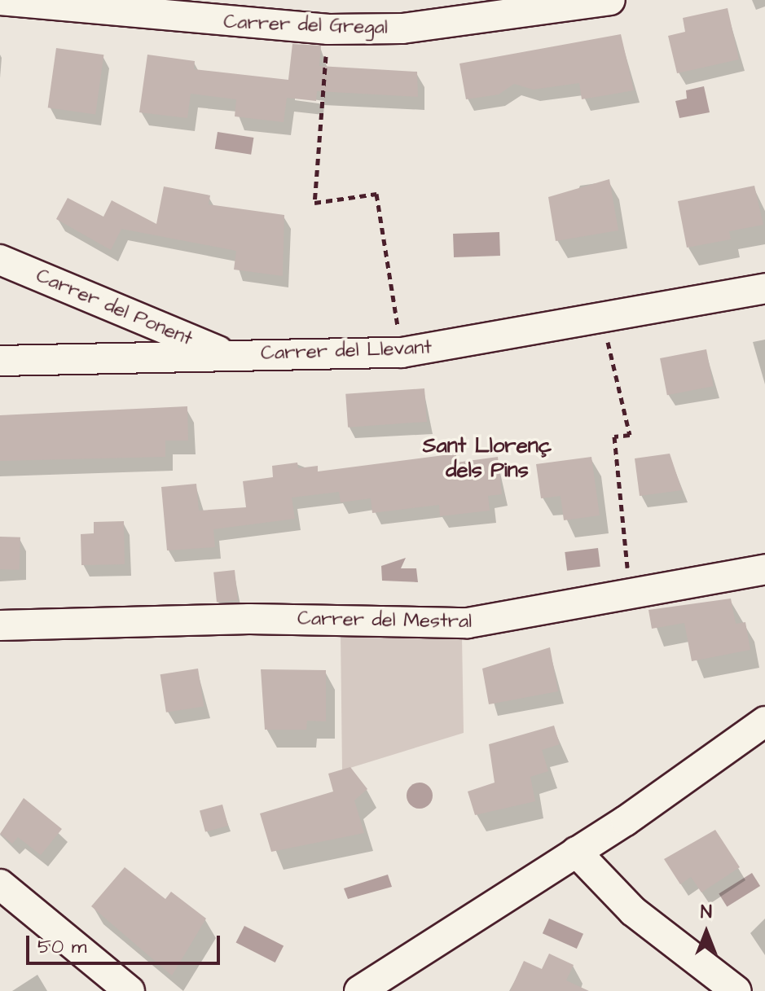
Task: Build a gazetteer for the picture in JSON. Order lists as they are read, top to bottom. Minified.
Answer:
{"streets":{"street":["Carrer del Gregal","Carrer del Ponent","Carrer del Llevant","Carrer del Mestral"]},"crossings":[["Carrer del Ponent","Carrer del Llevant"]],"districts":["Sant Llorenç dels Pins"],"scale_bar":"50 m","north":"top"}
